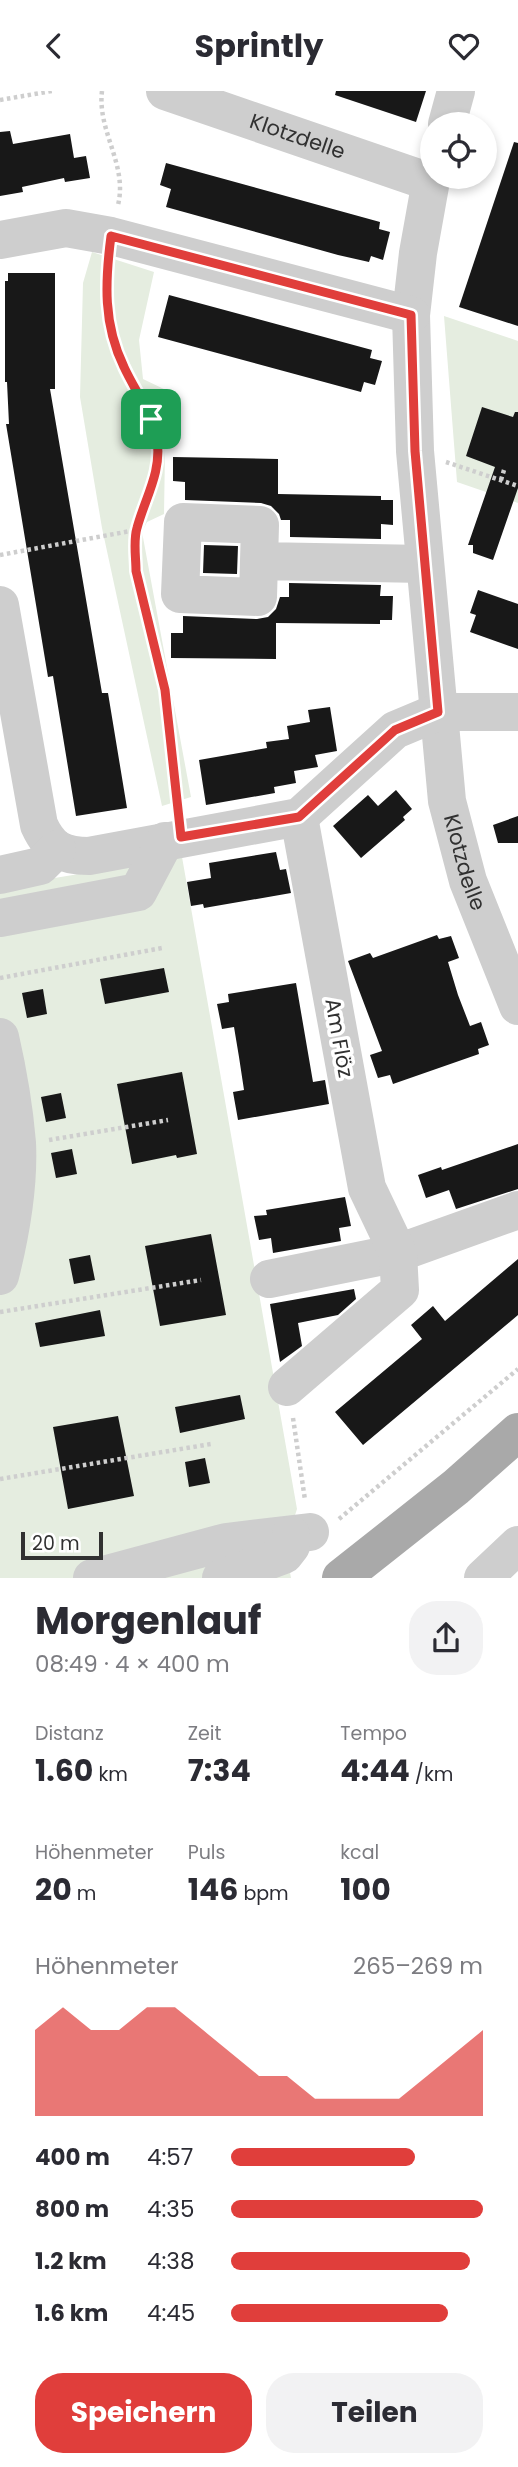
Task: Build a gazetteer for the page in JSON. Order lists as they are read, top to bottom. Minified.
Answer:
{"streets":{"street":["Klotzdelle","Am Flöz"]},"scale_bar":"20 m","page":{"header":"Sprintly","scale":"20 m","heading":["Morgenlauf","08:49 · 4 × 400 m"],"stats":[["Distanz","1.60 km"],["Zeit","7:34"],["Tempo","4:44 /km"],["Höhenmeter","20 m"],["Puls","146 bpm"],["kcal","100"]],"chart":["Höhenmeter","265–269 m"],"list":[{"name":"400 m","note":"4:57"},{"name":"800 m","note":"4:35"},{"name":"1.2 km","note":"4:38"},{"name":"1.6 km","note":"4:45"}],"buttons":["Speichern","Teilen"]}}
